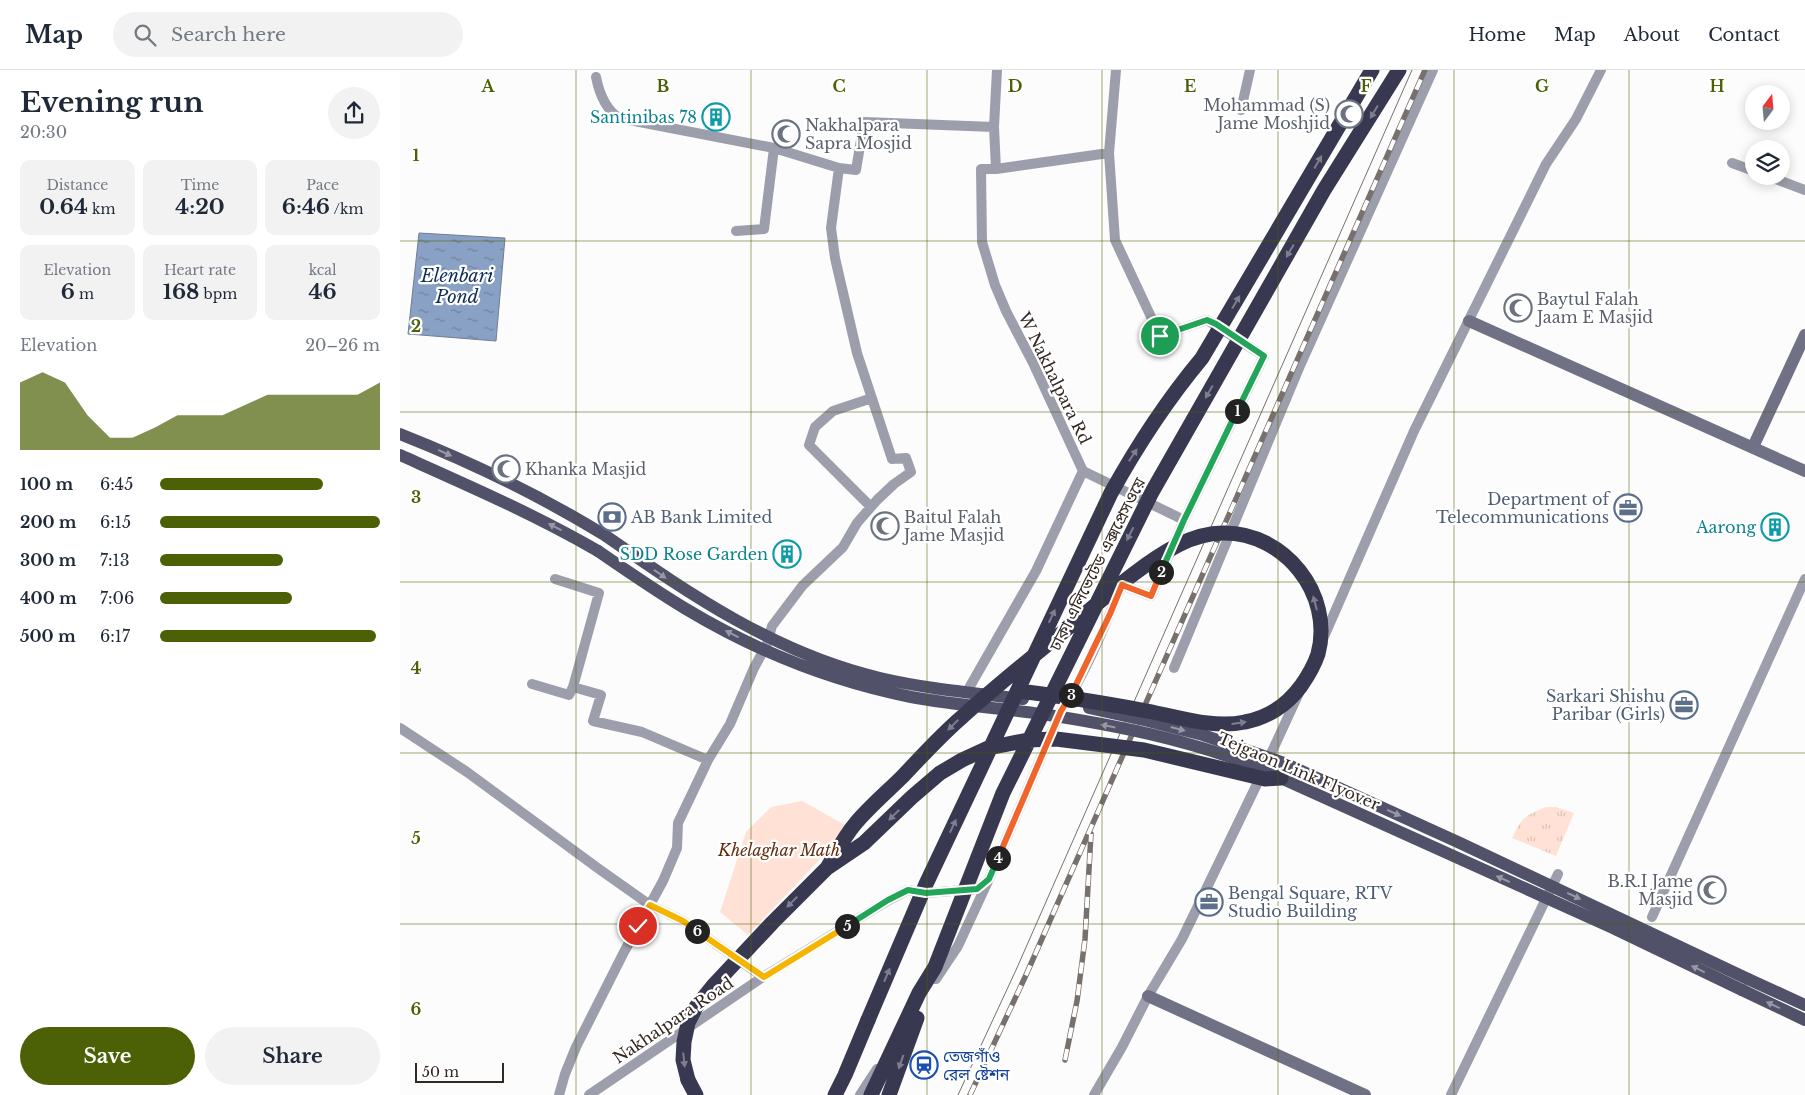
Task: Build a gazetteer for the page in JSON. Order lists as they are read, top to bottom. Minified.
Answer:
{"streets":{"highway":["ঢাকা এলিভেটেড এক্সপ্রেসওয়ে"],"main road":["Tejgaon Link Flyover"],"street":["W Nakhalpara Rd","Nakhalpara Road"]},"crossings":[["W Nakhalpara Rd","Tejgaon Link Flyover"]],"water":["Elenbari Pond"],"parks":["Khelaghar Math"],"places":{"mosque":["Mohammad (S) Jame Moshjid","Nakhalpara Sapra Mosjid","Baytul Falah Jaam E Masjid","Khanka Masjid","Baitul Falah Jame Masjid","B.R.I Jame Masjid"],"building":["Santinibas 78","Aarong","SDD Rose Garden"],"office":["Department of Telecommunications","Sarkari Shishu Paribar (Girls)","Bengal Square, RTV Studio Building"],"bank":["AB Bank Limited"],"station":["তেজগাঁও রেল ষ্টেশন"]},"scale_bar":"50 m","north":"top","page":{"header":"Map","search":"Search here","nav":["Home","Map","About","Contact"],"heading":["Evening run","20:30"],"stats":[["Distance","0.64 km"],["Time","4:20"],["Pace","6:46 /km"],["Elevation","6 m"],["Heart rate","168 bpm"],["kcal","46"]],"chart":["Elevation","20–26 m"],"pins":["1","2","3","4","5","6"],"list":[{"name":"100 m","note":"6:45"},{"name":"200 m","note":"6:15"},{"name":"300 m","note":"7:13"},{"name":"400 m","note":"7:06"},{"name":"500 m","note":"6:17"}],"buttons":["Save","Share"],"scale":"50 m"},"grid":{"columns":["A","B","C","D","E","F","G","H"],"rows":["1","2","3","4","5","6"]}}
